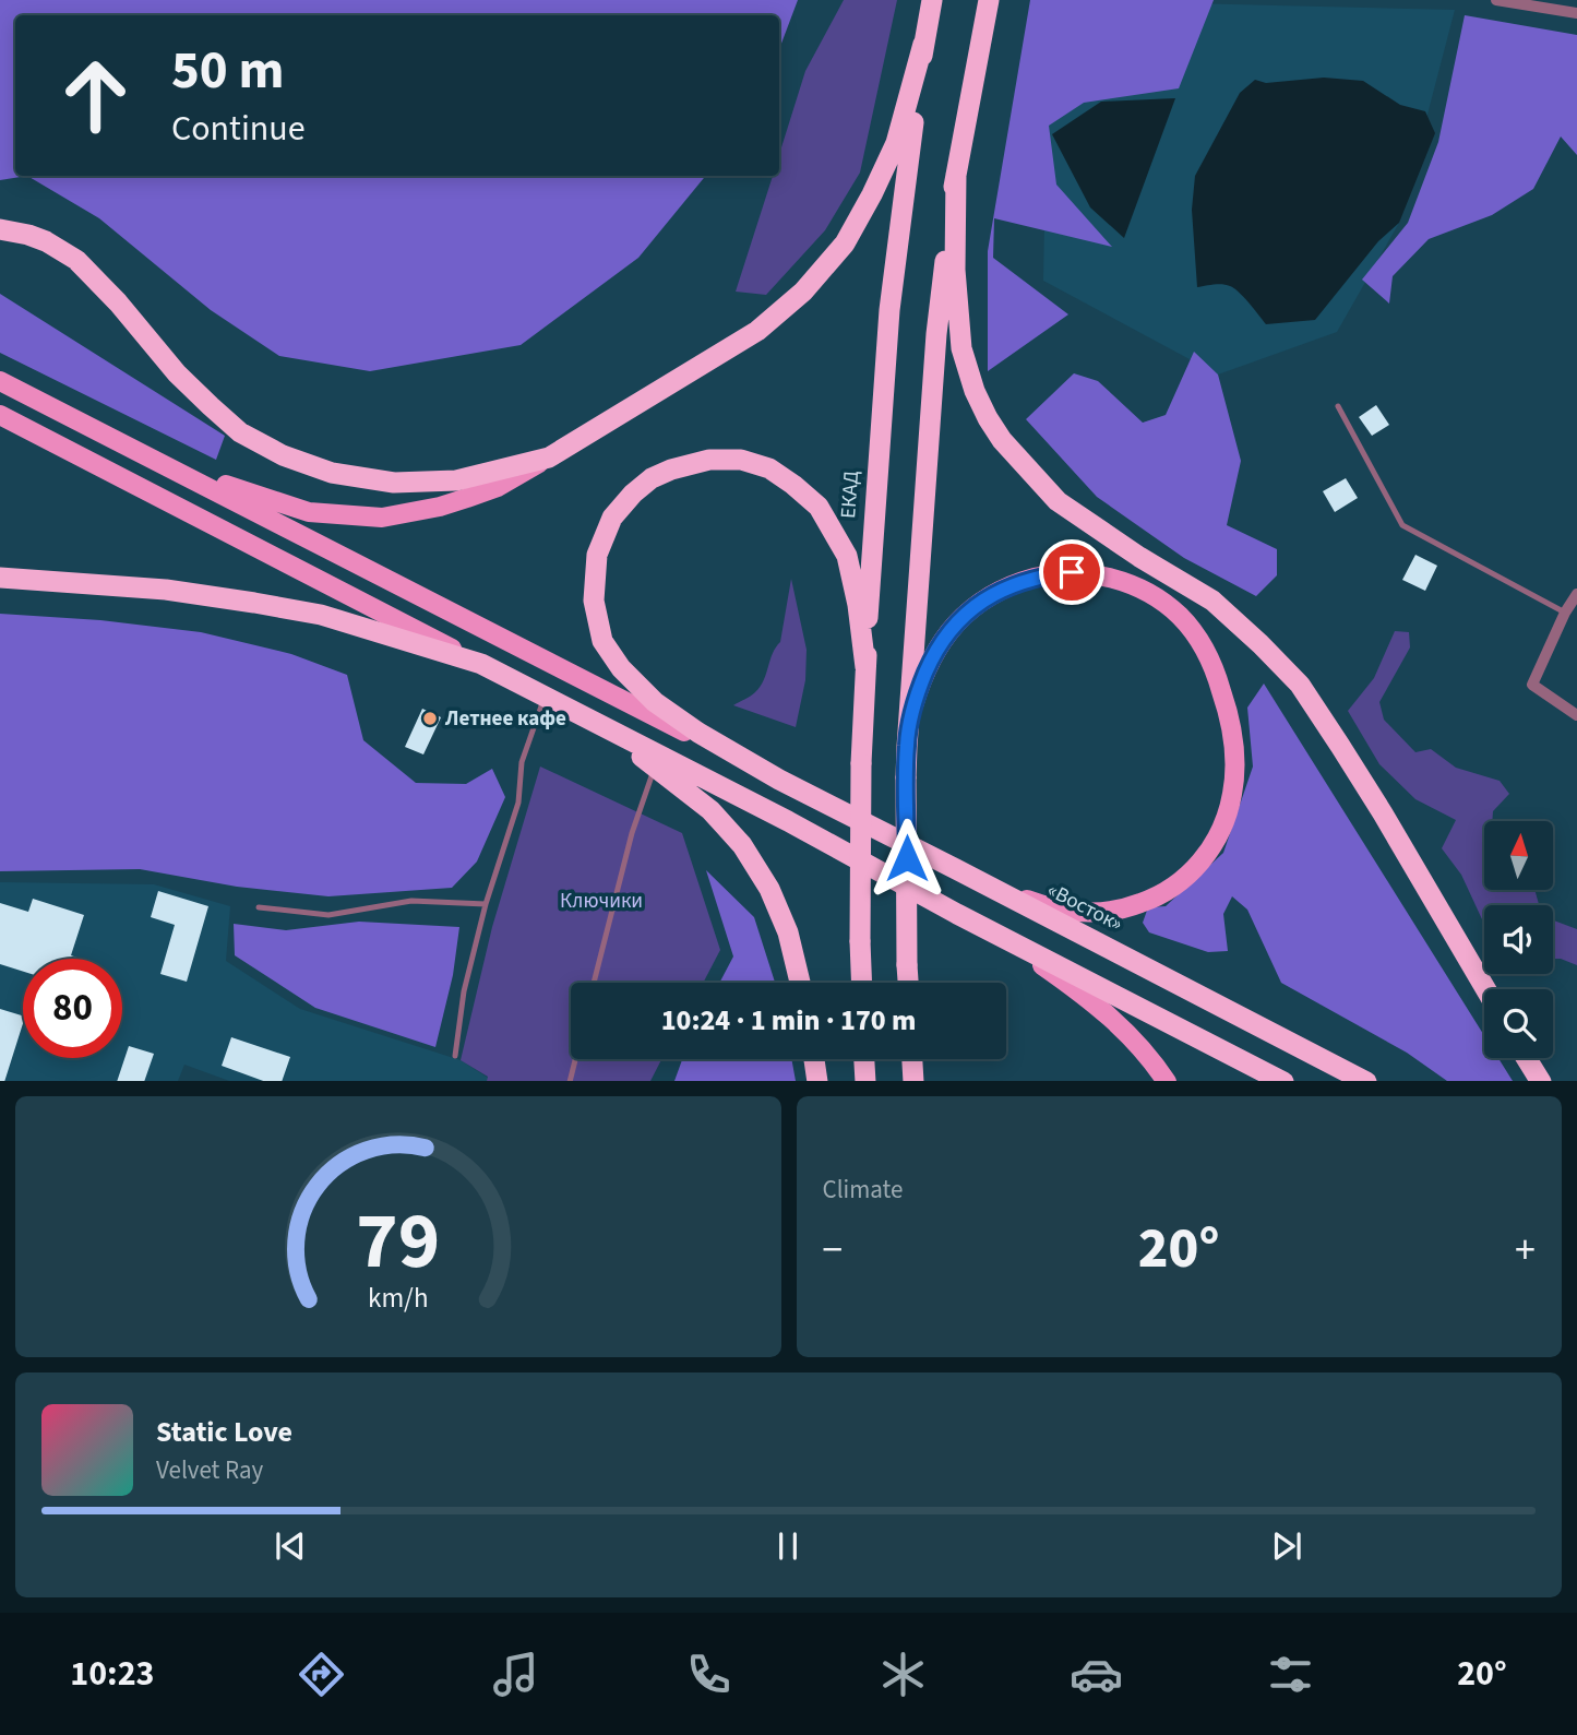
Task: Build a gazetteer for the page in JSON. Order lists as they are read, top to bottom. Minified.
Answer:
{"streets":{"highway":["ЕКАД","«Восток»"]},"crossings":[["ЕКАД","«Восток»"]],"parks":["Ключики"],"places":["Летнее кафе"],"north":"top","page":{"turn":["50 m","Continue"],"limit":"80","trip":"10:24 · 1 min · 170 m","tile":"Climate","heat":["−","20°","+"],"song":["Static Love","Velvet Ray"],"tabs":["10:23","20°"],"gauge":["79","km/h"]}}
